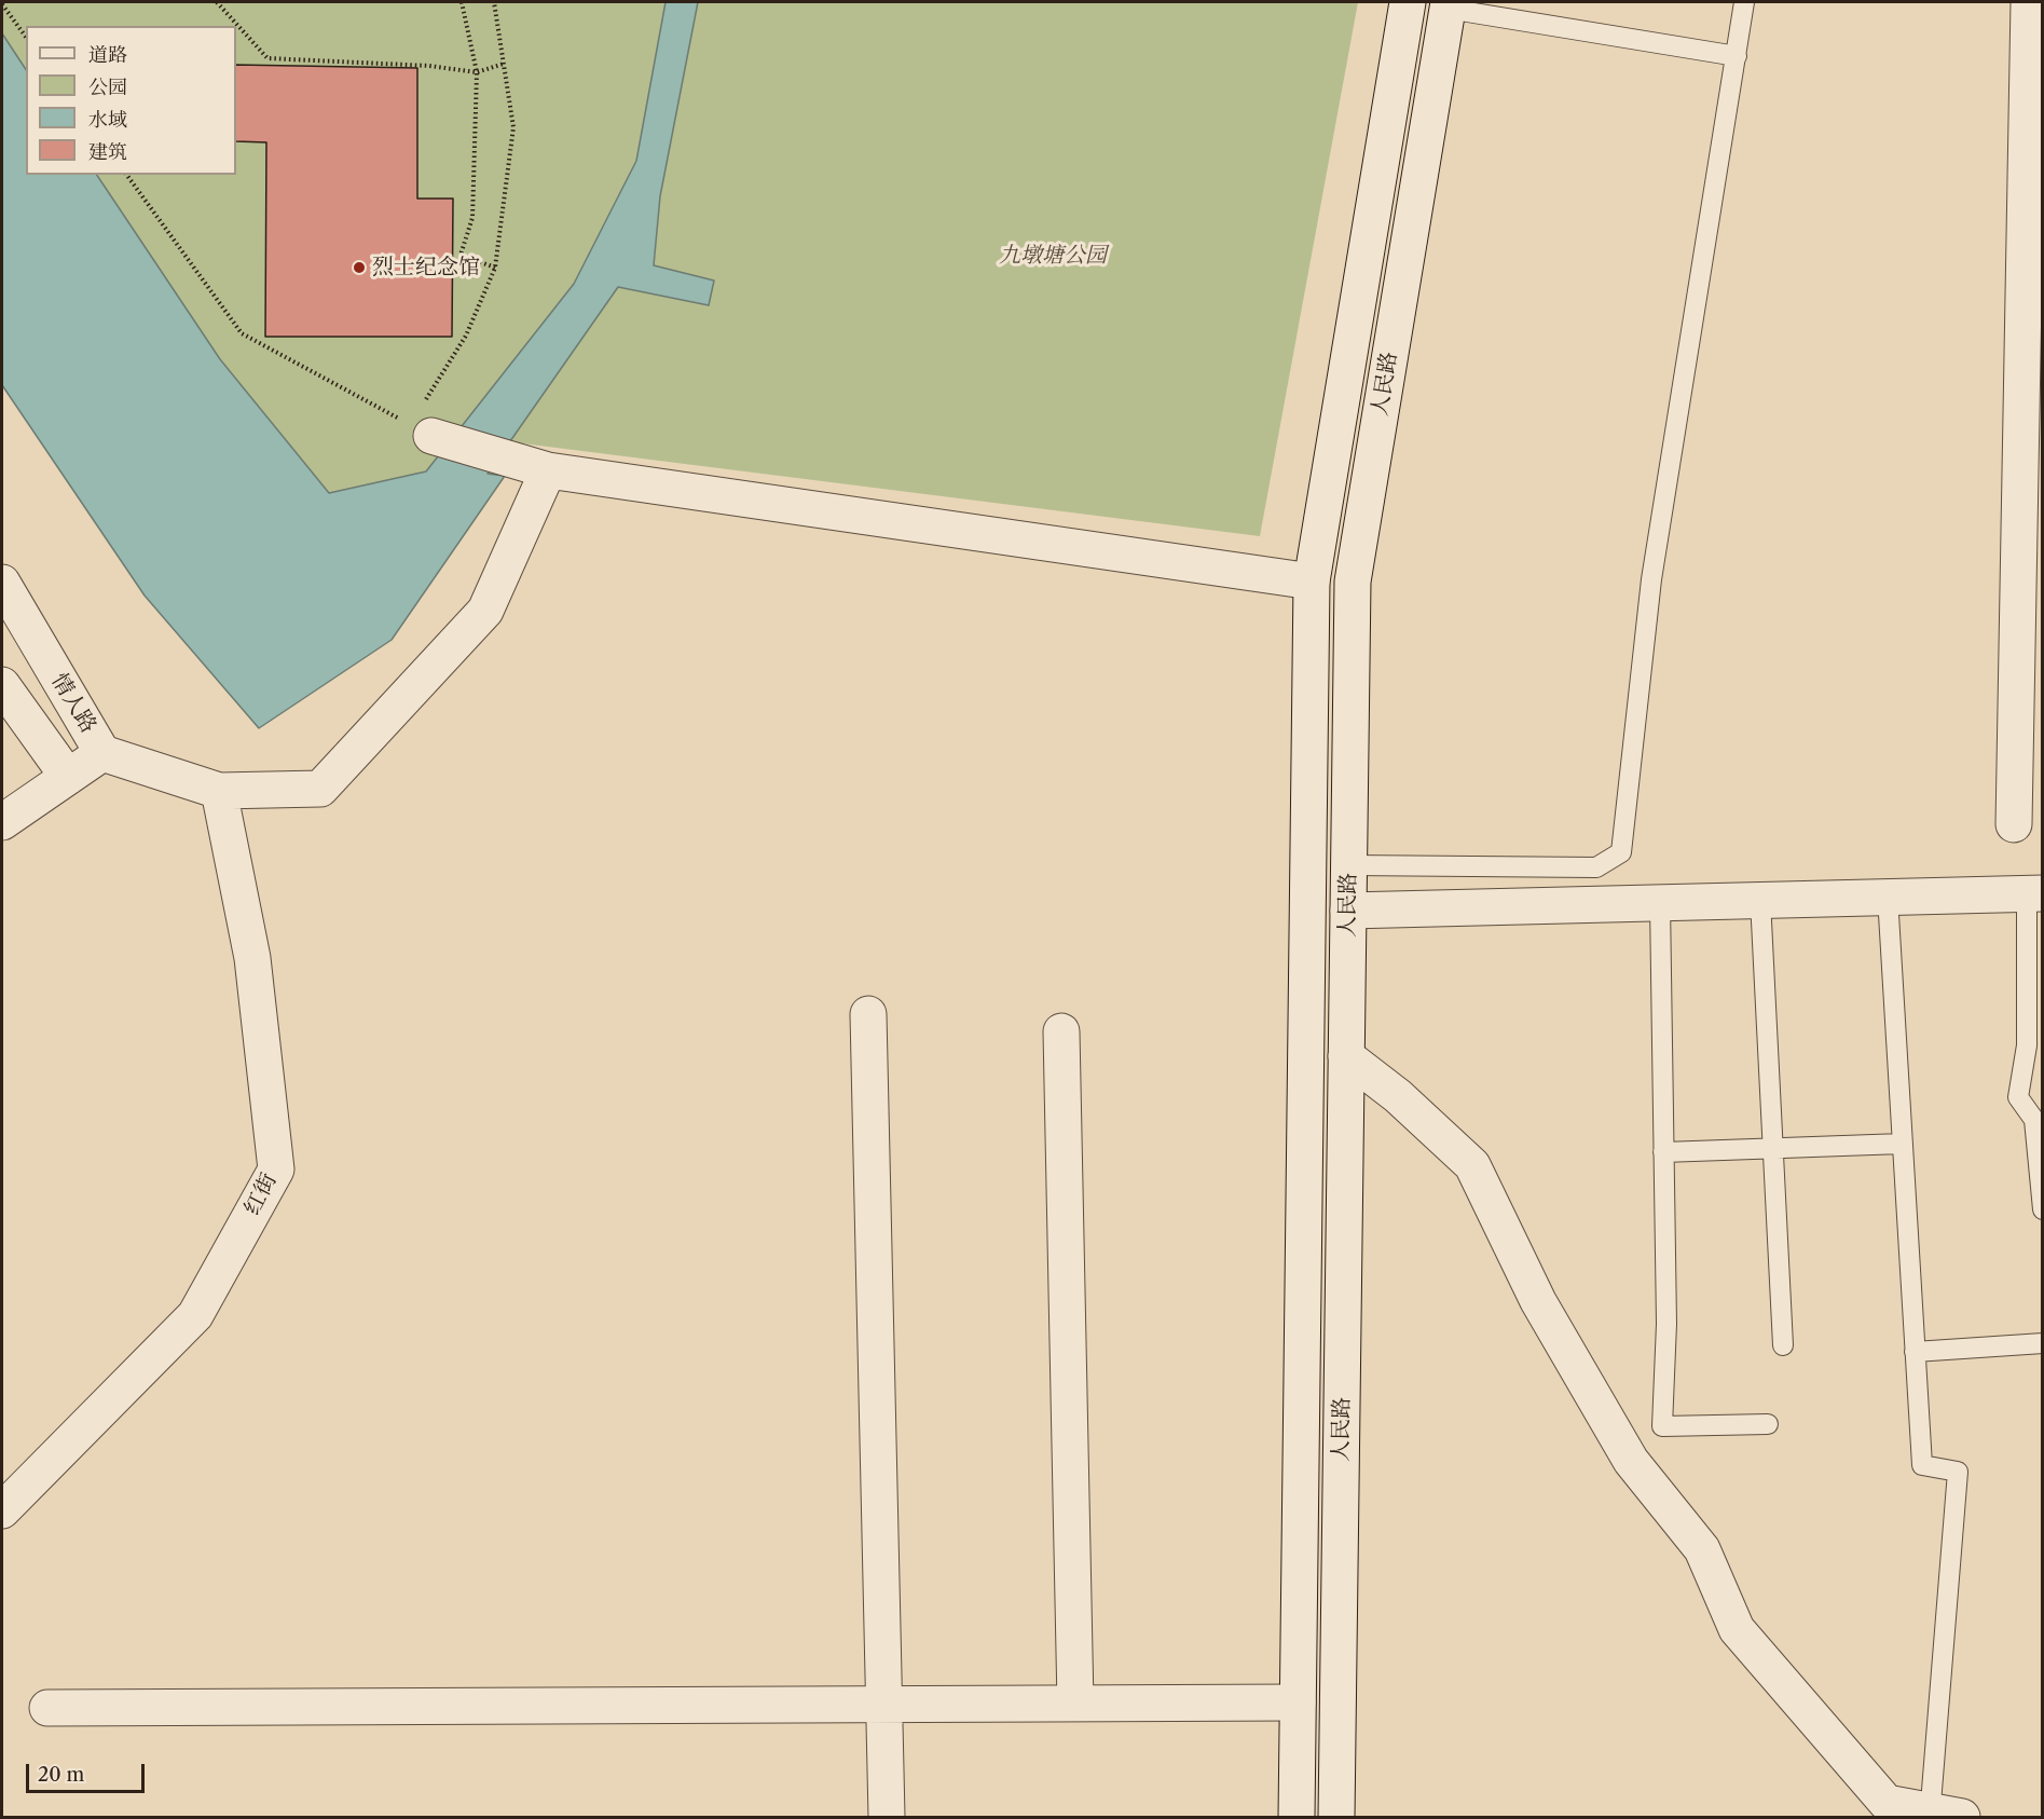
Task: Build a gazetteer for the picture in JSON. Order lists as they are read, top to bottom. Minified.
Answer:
{"streets":{"street":["人民路","情人路","红街"]},"parks":["九墩塘公园"],"places":["烈士纪念馆"],"legend":["道路","公园","水域","建筑"],"scale_bar":"20 m"}
